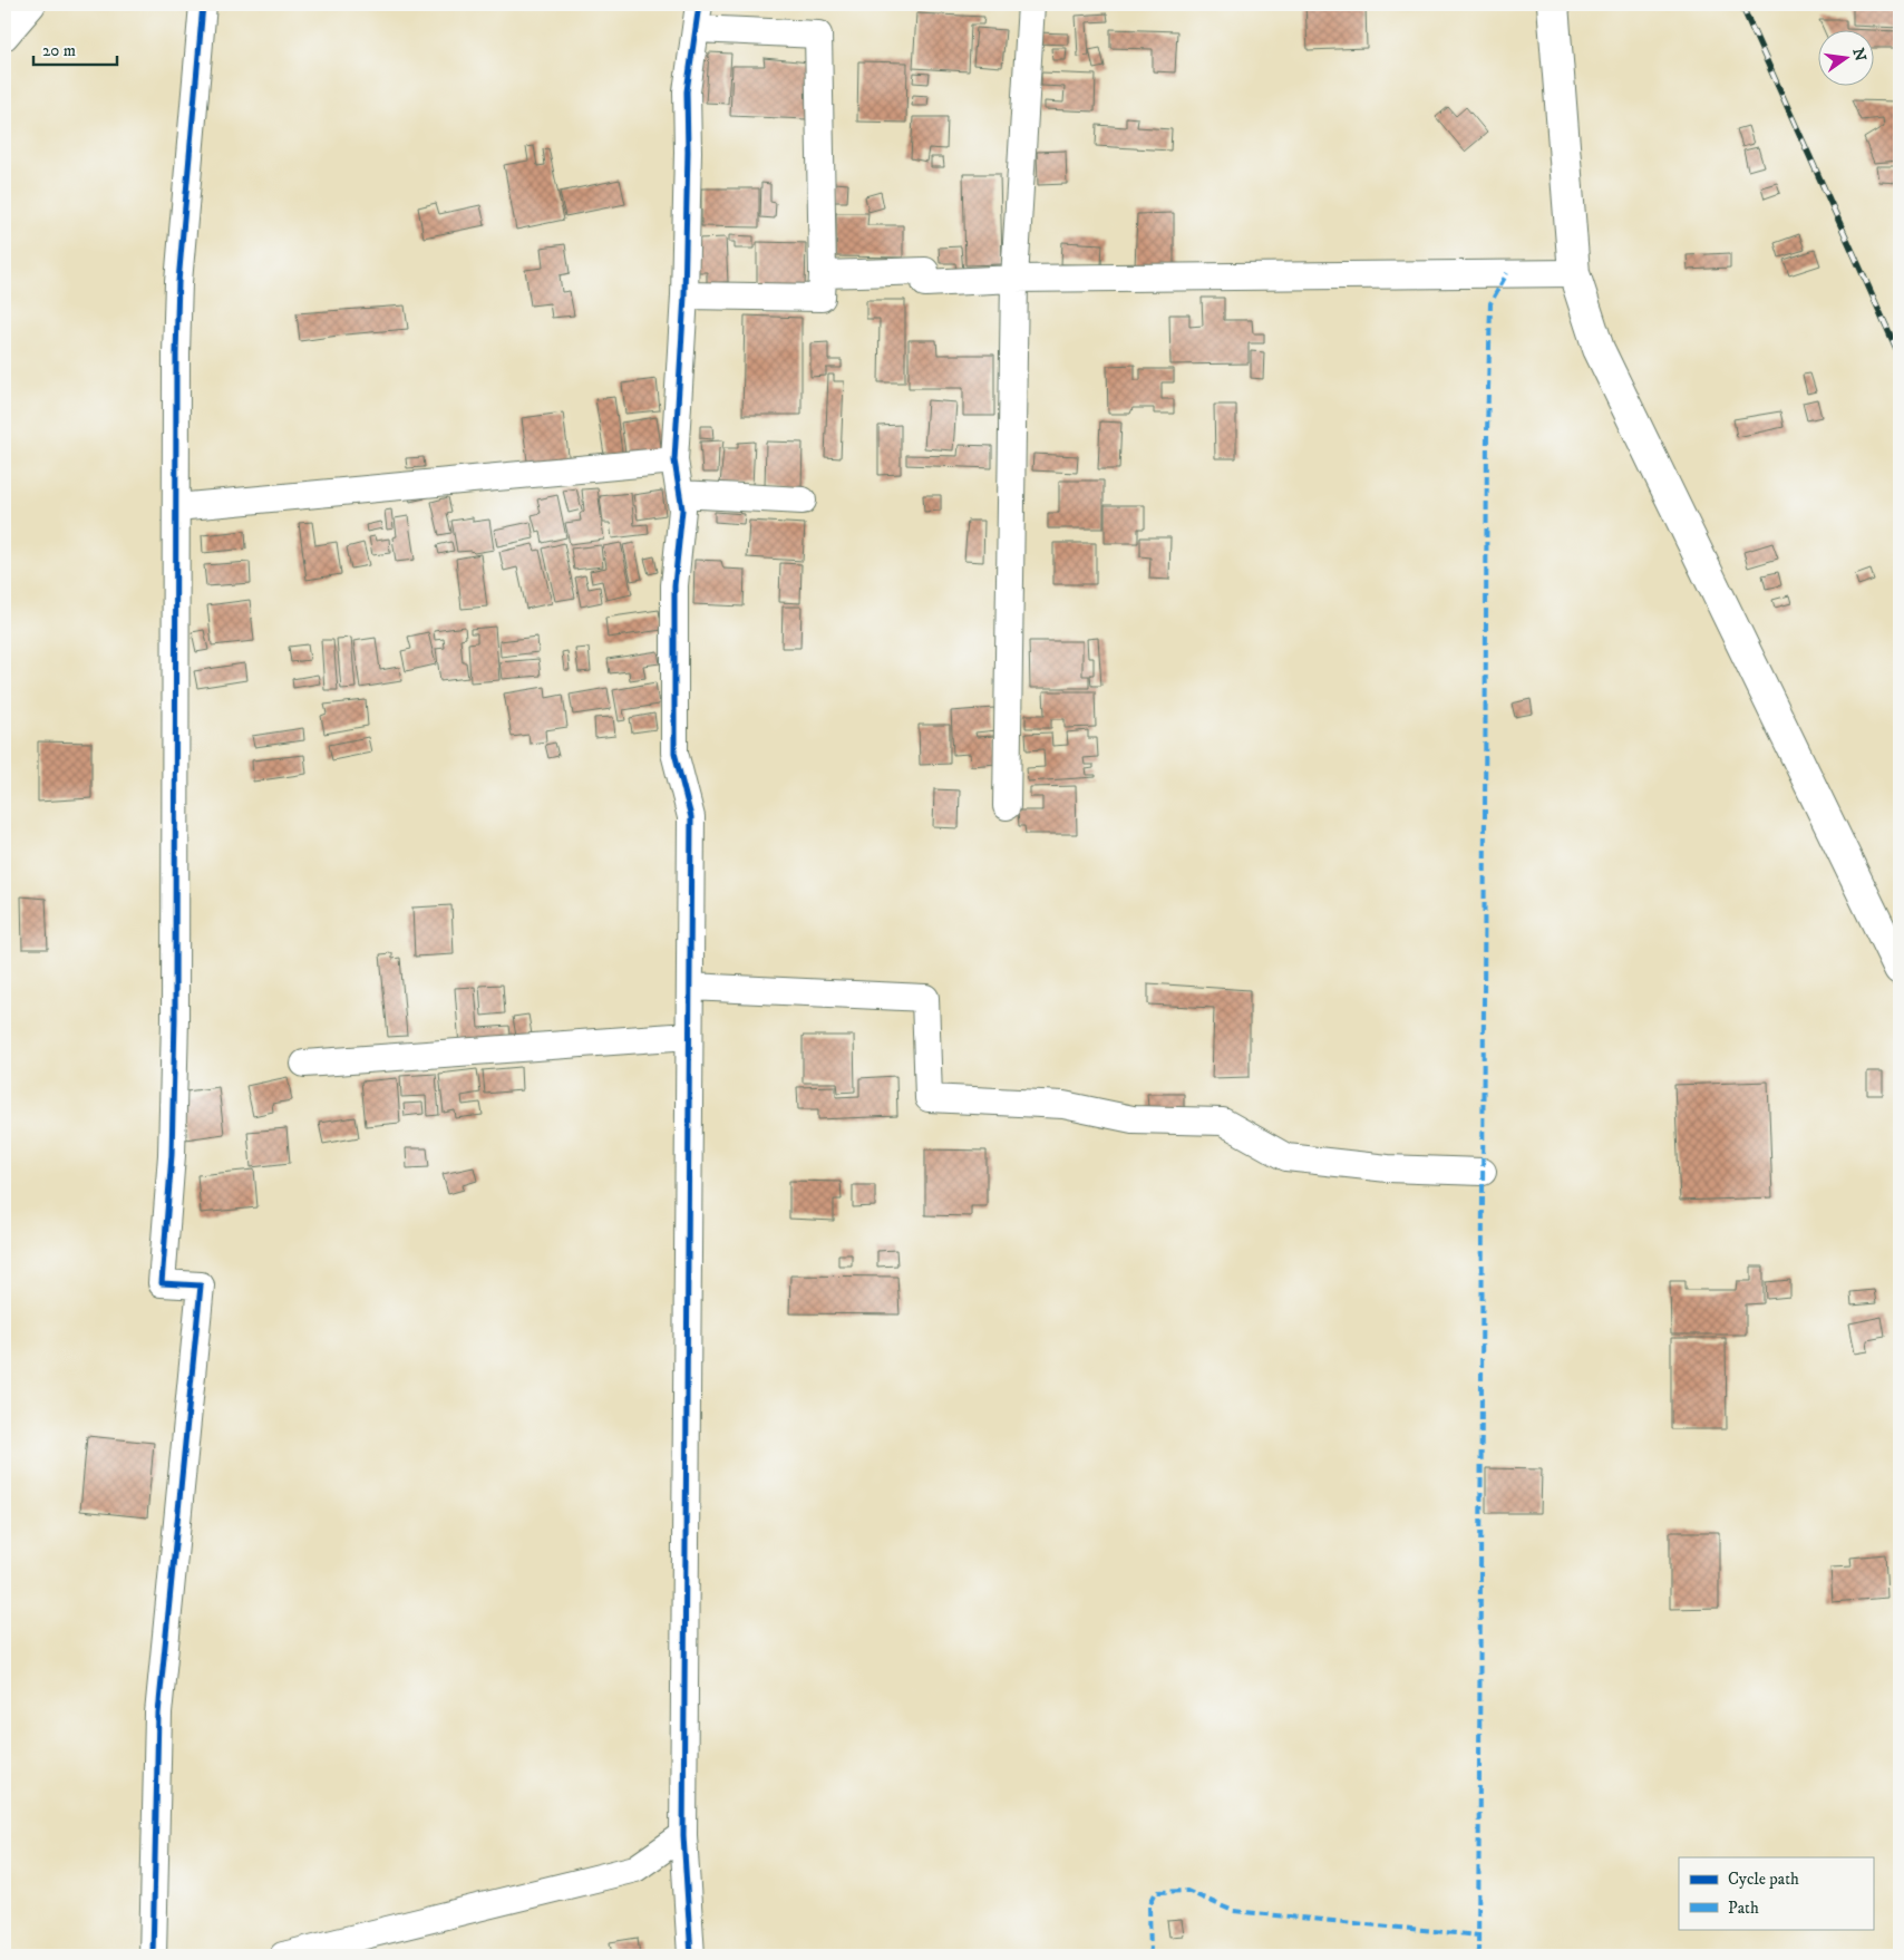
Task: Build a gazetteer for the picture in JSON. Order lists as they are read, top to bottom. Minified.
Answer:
{"legend":["Cycle path","Path"],"scale_bar":"20 m","north":"right"}
